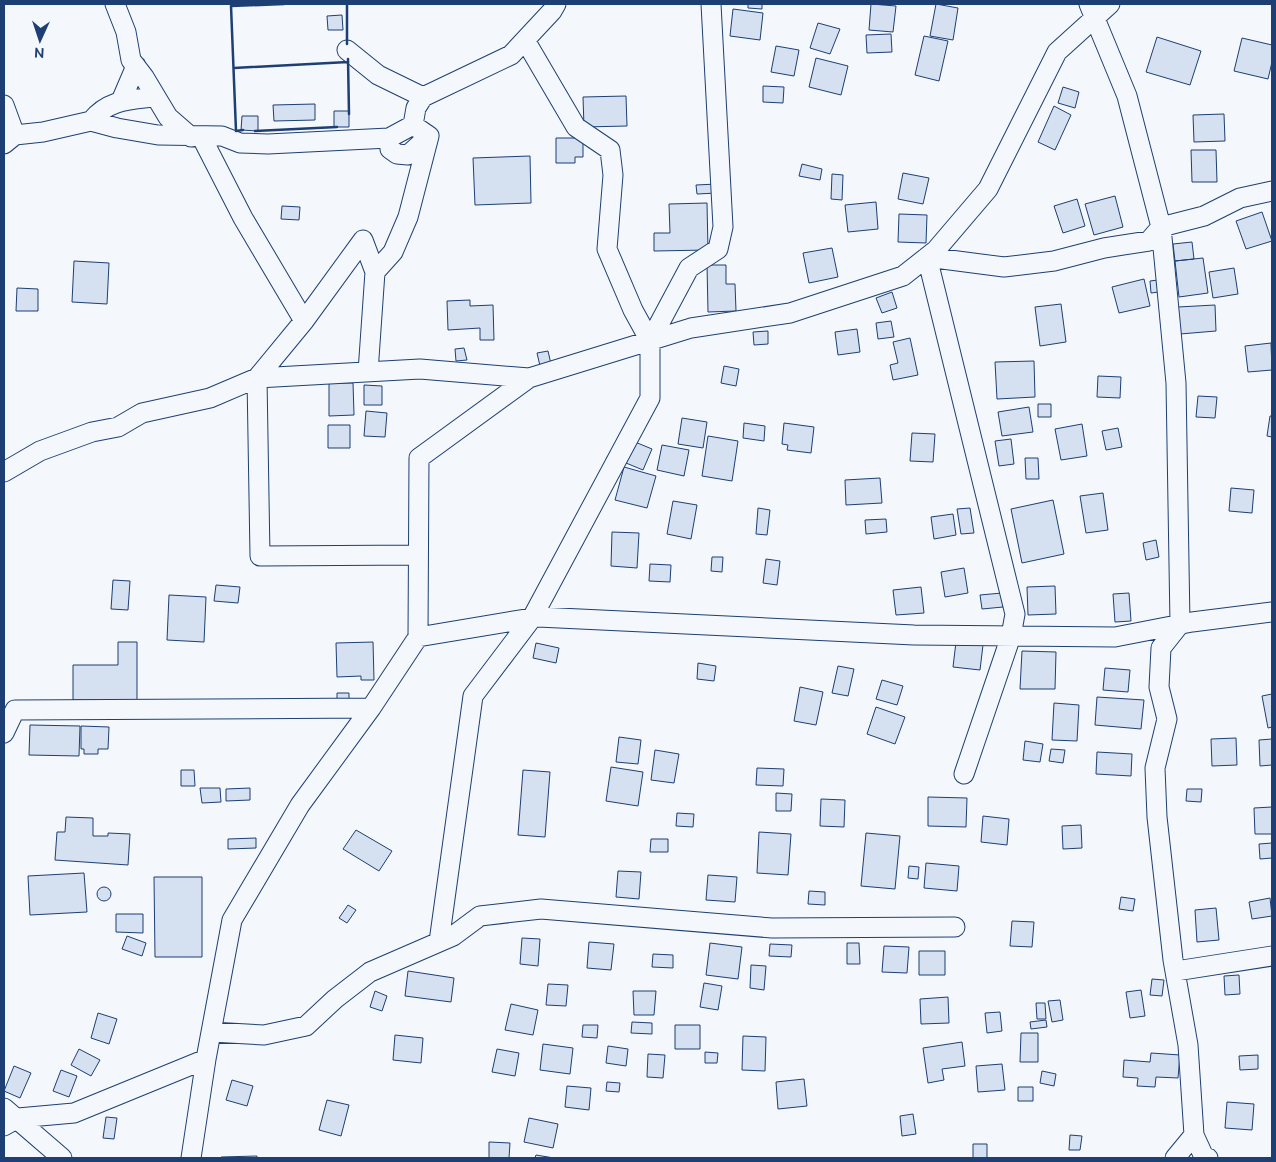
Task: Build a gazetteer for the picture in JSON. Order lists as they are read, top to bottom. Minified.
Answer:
{"north":"bottom"}
